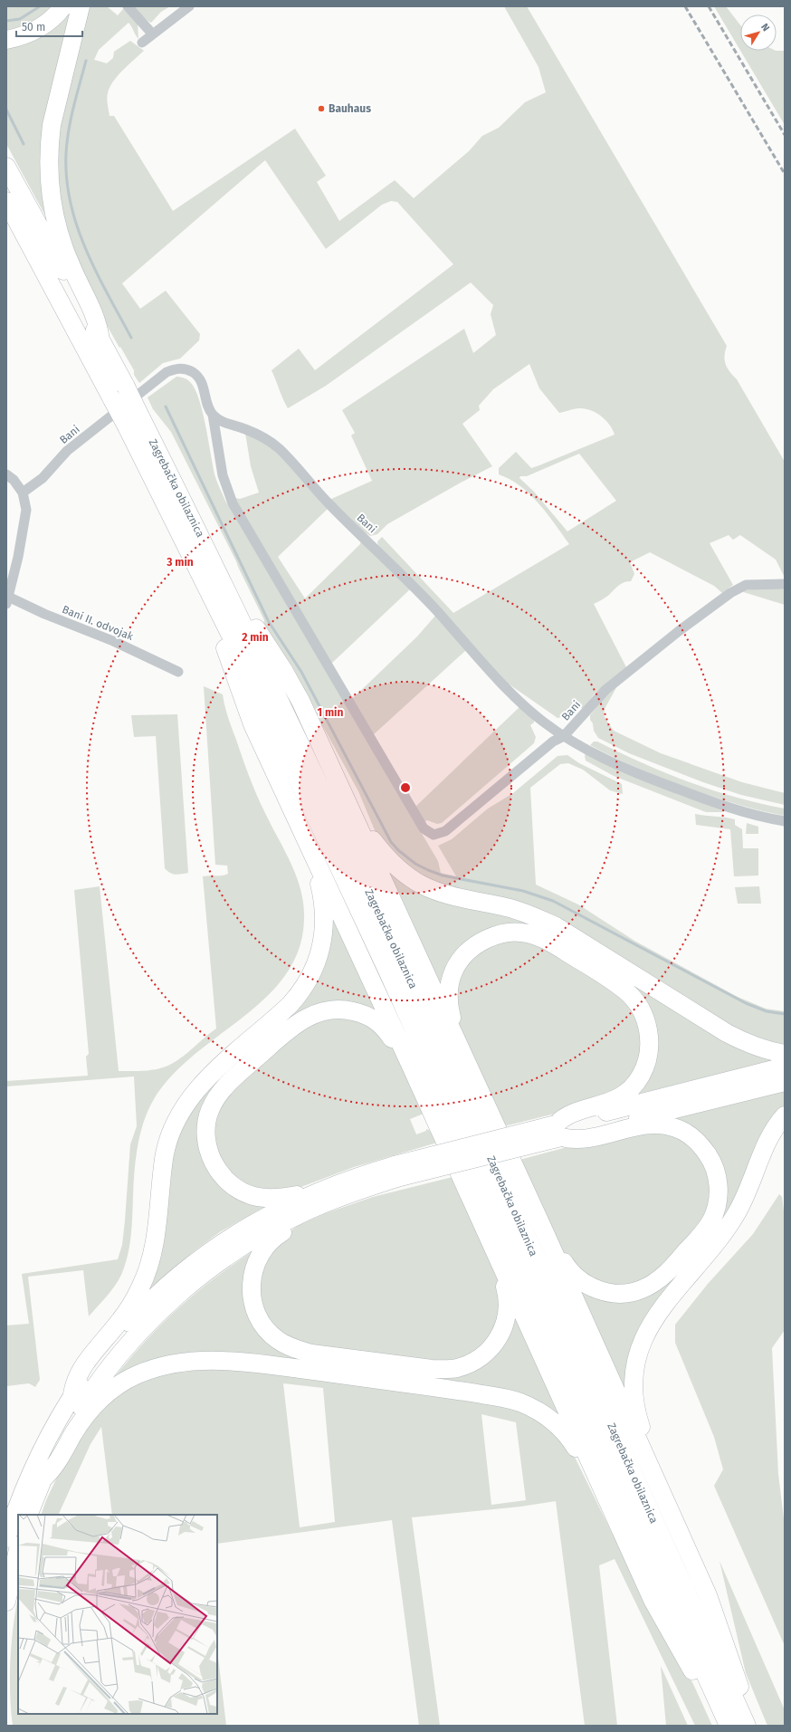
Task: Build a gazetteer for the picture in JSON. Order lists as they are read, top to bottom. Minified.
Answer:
{"streets":{"highway":["Zagrebačka obilaznica"],"street":["Bani","Bani II. odvojak"]},"places":["Bauhaus"],"scale_bar":"50 m","north":"top right","rings":["3 min","2 min","1 min"]}
